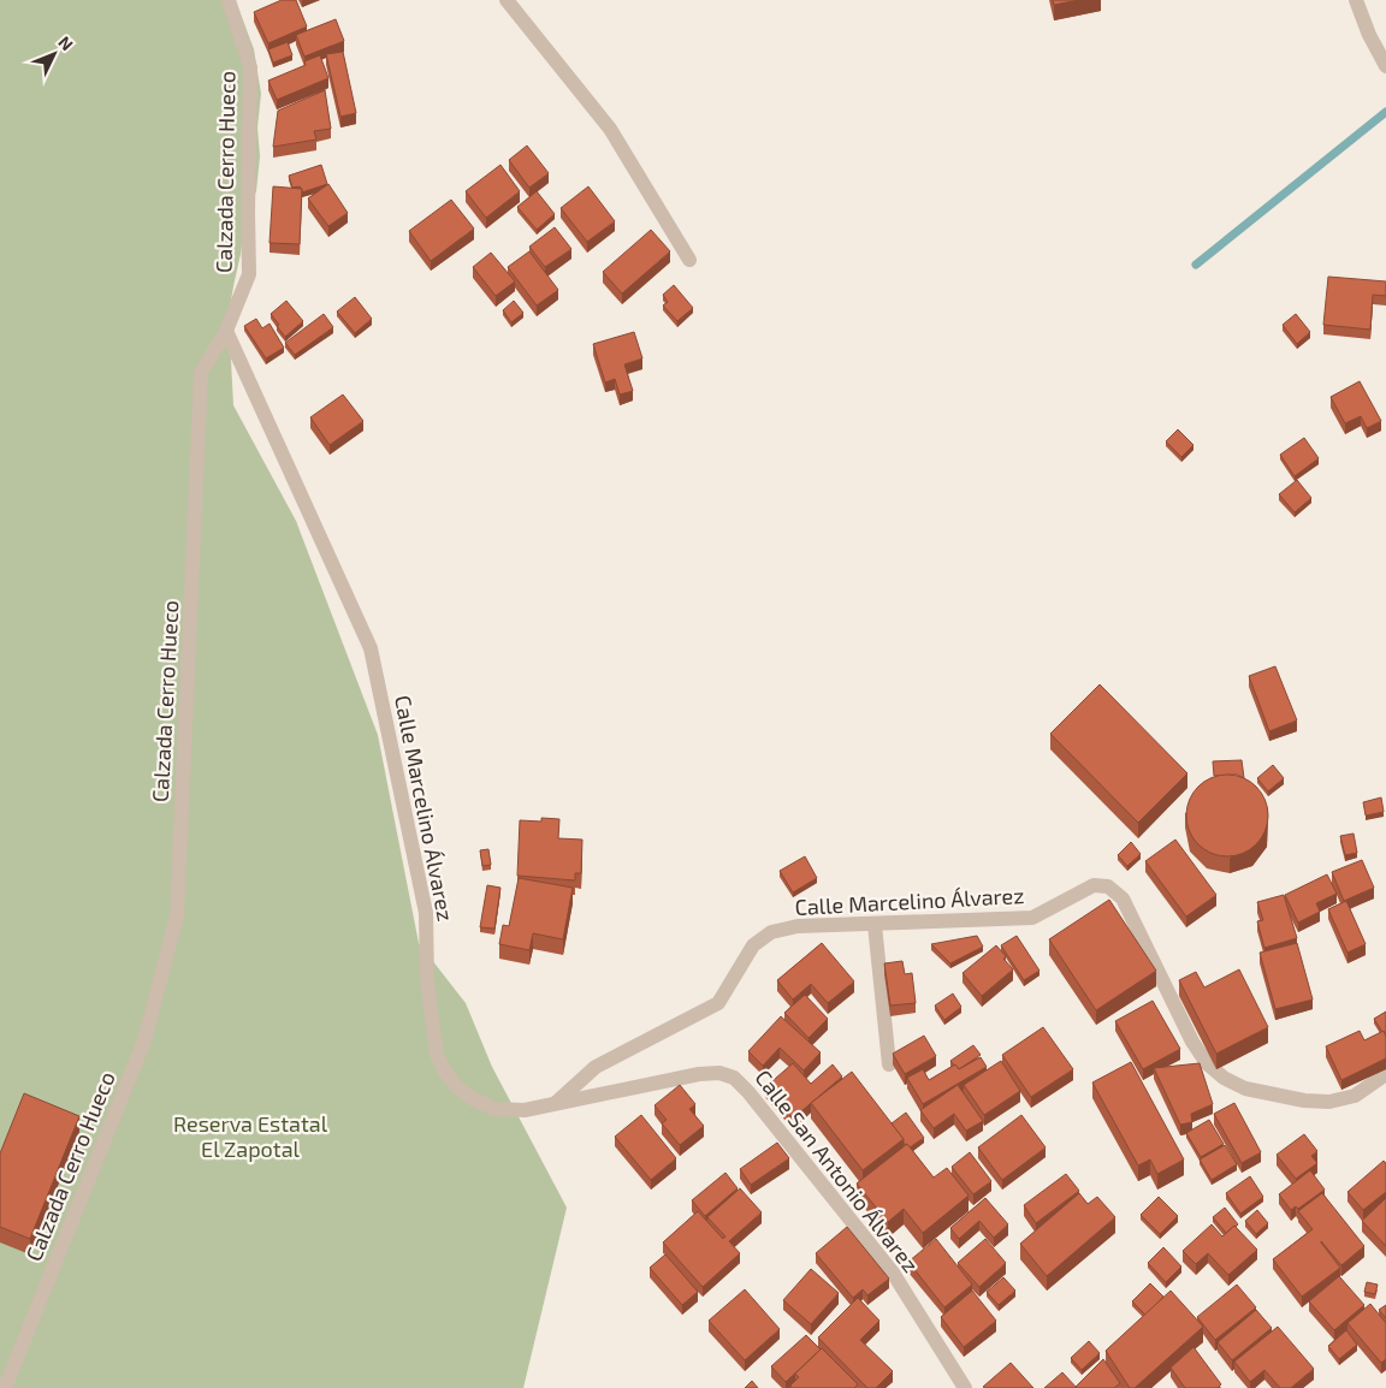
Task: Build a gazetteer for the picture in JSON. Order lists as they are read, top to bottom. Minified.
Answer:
{"streets":{"street":["Calzada Cerro Hueco","Calle Marcelino Álvarez","Calle San Antonio Álvarez"]},"crossings":[["Calzada Cerro Hueco","Calle Marcelino Álvarez"],["Calle Marcelino Álvarez","Calle San Antonio Álvarez"]],"parks":["Reserva Estatal El Zapotal"],"north":"top right"}
